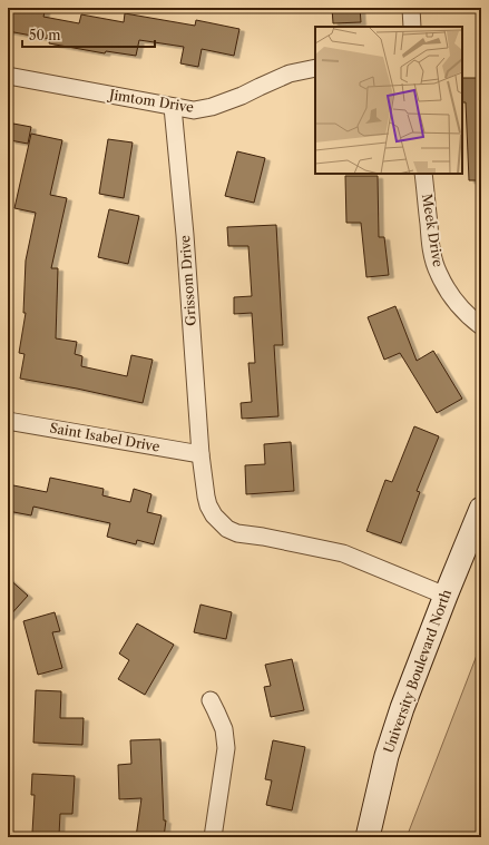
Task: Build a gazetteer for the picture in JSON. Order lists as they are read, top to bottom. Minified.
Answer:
{"streets":{"street":["Jimtom Drive","Meek Drive","Grissom Drive","Saint Isabel Drive","University Boulevard North"]},"crossings":[["Jimtom Drive","Grissom Drive"],["Grissom Drive","Saint Isabel Drive"],["Grissom Drive","University Boulevard North"]],"scale_bar":"50 m"}
